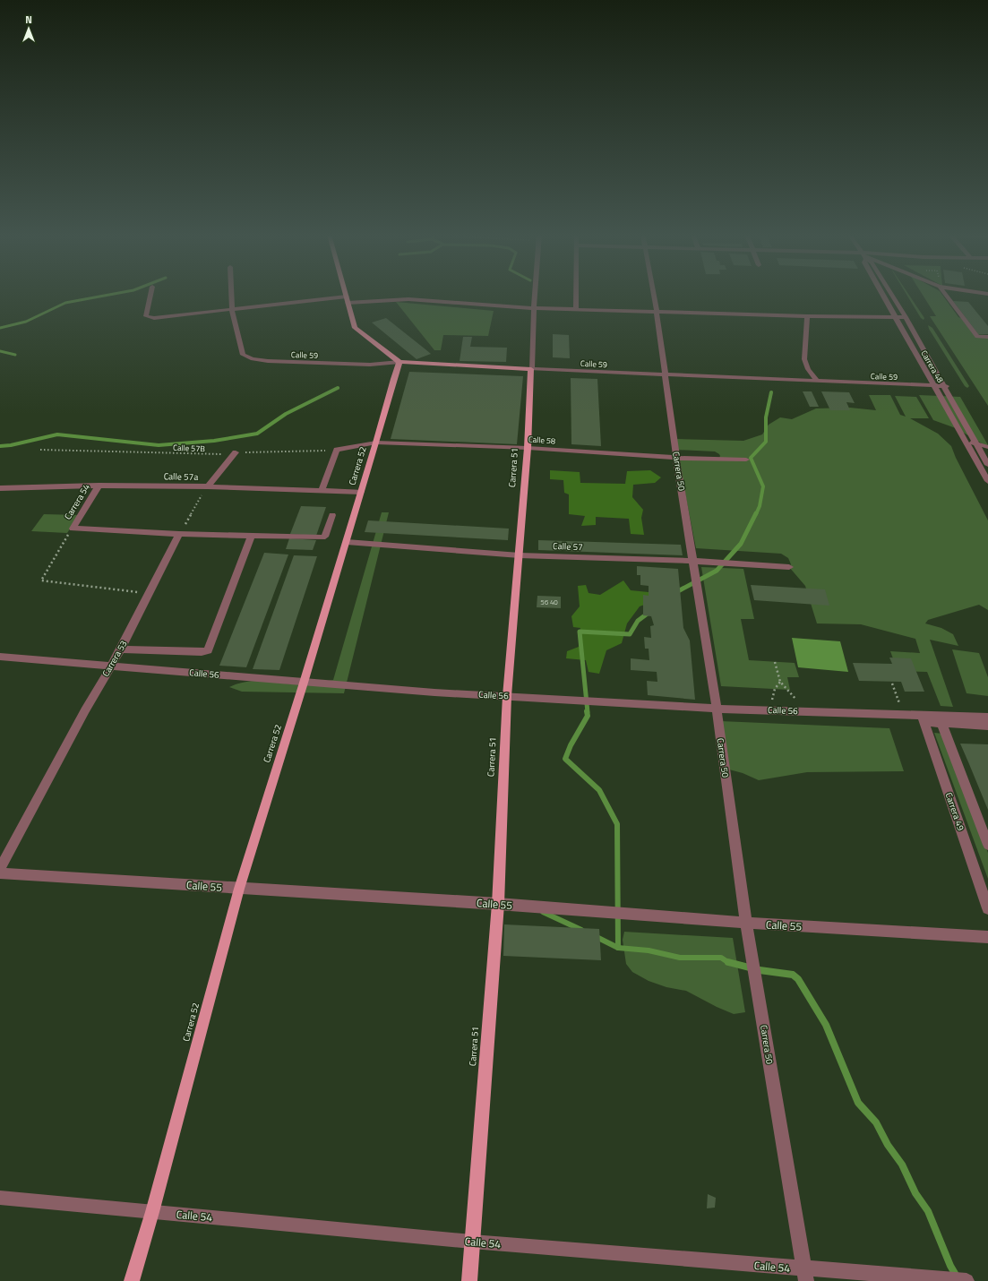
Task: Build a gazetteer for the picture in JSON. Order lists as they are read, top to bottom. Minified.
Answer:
{"streets":{"main road":["Calle 59","Carrera 52","Carrera 51"],"street":["Carrera 48","Calle 58","Carrera 50","Calle 57a","Carrera 54","Calle 57","Carrera 53","Calle 56","Carrera 49","Calle 55","Calle 54"],"path":["Calle 57B"]},"crossings":[["Calle 59","Carrera 48"],["Calle 59","Carrera 52"],["Calle 59","Carrera 51"],["Calle 59","Carrera 50"],["Calle 58","Calle 57B"],["Calle 58","Carrera 52"],["Calle 58","Carrera 51"],["Calle 58","Carrera 50"],["Carrera 52","Calle 57a"],["Carrera 52","Calle 57"],["Carrera 52","Calle 56"],["Carrera 52","Calle 55"],["Carrera 52","Calle 54"],["Carrera 51","Calle 57"],["Carrera 51","Calle 56"],["Carrera 51","Calle 55"],["Carrera 51","Calle 54"],["Carrera 50","Calle 57"],["Carrera 50","Calle 56"],["Carrera 50","Calle 55"],["Carrera 50","Calle 54"],["Calle 57a","Carrera 54"],["Carrera 53","Calle 56"],["Calle 56","Carrera 49"]],"house_numbers":["56 40"],"north":"top"}
